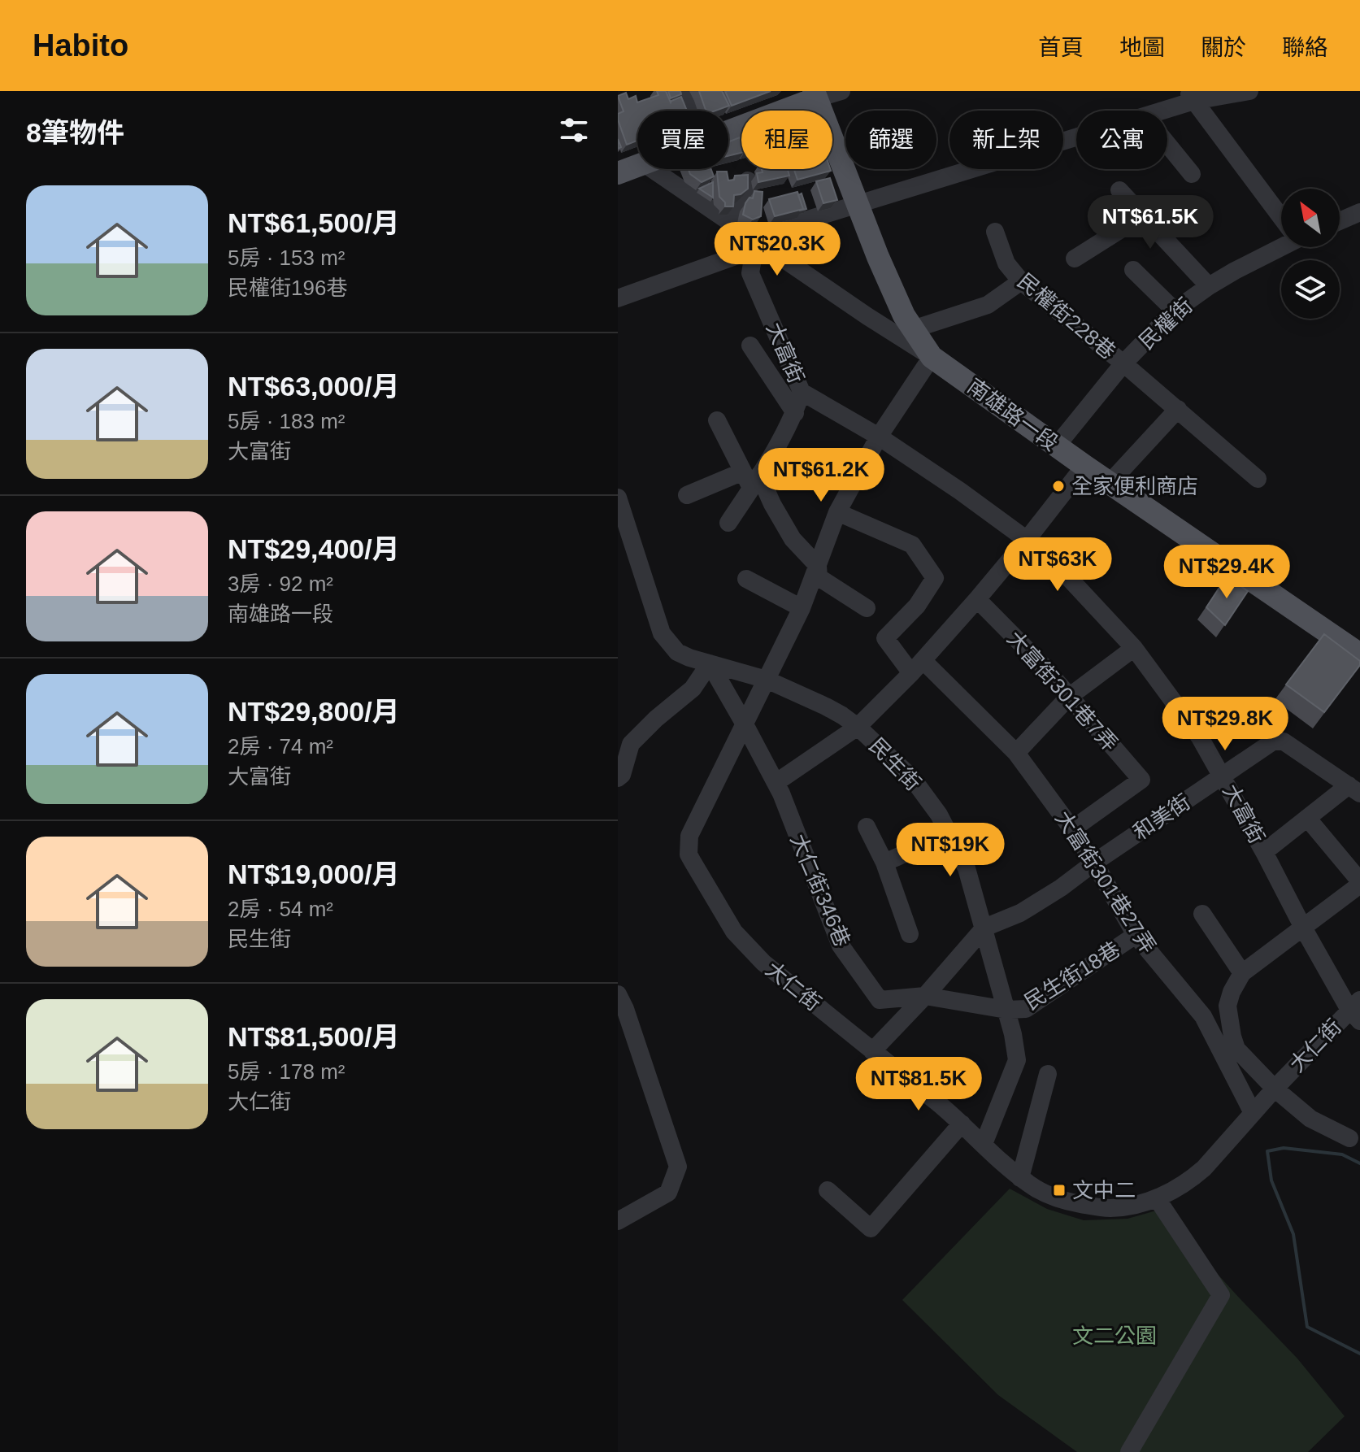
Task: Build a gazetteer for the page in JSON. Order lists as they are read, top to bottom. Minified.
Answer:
{"streets":{"main road":["南雄路一段"],"street":["民權街228巷","民權街","大富街","大富街301巷7弄","民生街","和美街","大富街301巷27弄","大仁街346巷","民生街18巷","大仁街"]},"crossings":[["民權街228巷","民權街"],["民權街","南雄路一段"],["大富街","和美街"],["大富街","大仁街"],["南雄路一段","大仁街"],["大富街301巷7弄","大富街301巷27弄"],["民生街","和美街"],["民生街","大仁街346巷"],["民生街","民生街18巷"],["民生街","大仁街"],["和美街","大富街301巷27弄"],["大富街301巷27弄","民生街18巷"],["大富街301巷27弄","大仁街"],["大仁街346巷","民生街18巷"],["大仁街346巷","大仁街"]],"parks":["文二公園"],"places":{"other":["全家便利商店"],"transit":["文中二"]},"north":"top left","page":{"header":"Habito","nav":["首頁","地圖","關於","聯絡"],"heading":"8筆物件","chip":["買屋","租屋","篩選","新上架","公寓"],"list":[{"name":"NT$61,500/月","note":"5房 · 153 m² · 民權街196巷"},{"name":"NT$63,000/月","note":"5房 · 183 m² · 大富街"},{"name":"NT$29,400/月","note":"3房 · 92 m² · 南雄路一段"},{"name":"NT$29,800/月","note":"2房 · 74 m² · 大富街"},{"name":"NT$19,000/月","note":"2房 · 54 m² · 民生街"},{"name":"NT$81,500/月","note":"5房 · 178 m² · 大仁街"}],"price":["NT$61.5K","NT$20.3K","NT$61.2K","NT$63K","NT$29.4K","NT$29.8K","NT$19K","NT$81.5K"]}}
